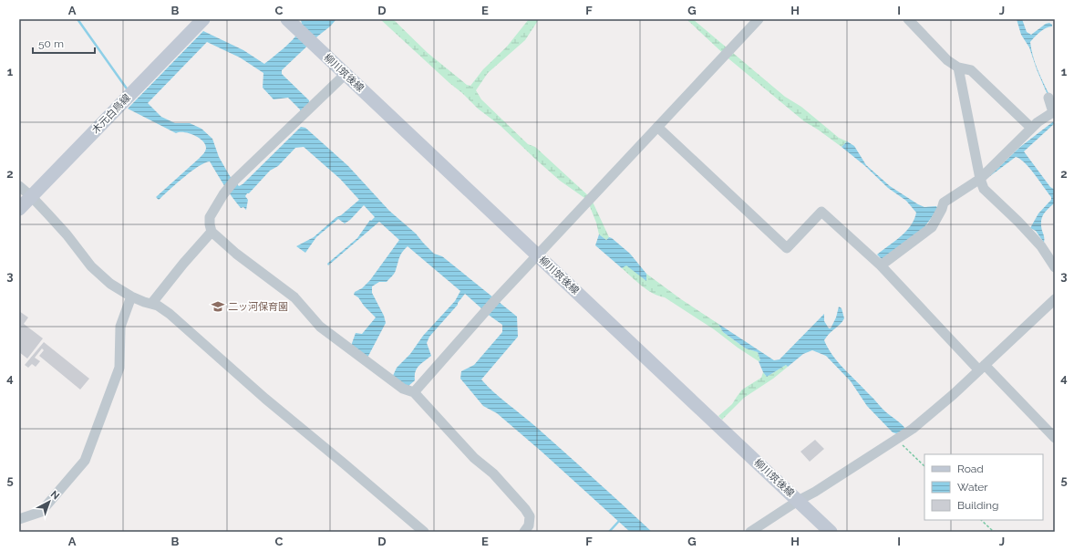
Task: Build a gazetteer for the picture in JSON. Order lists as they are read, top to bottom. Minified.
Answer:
{"streets":{"main road":["柳川筑後線","木元白鳥線"]},"places":{"school or university":["二ッ河保育園"]},"legend":["Road","Water","Building"],"scale_bar":"50 m","north":"top right","grid":{"columns":["A","B","C","D","E","F","G","H","I","J"],"rows":["1","2","3","4","5"]}}
